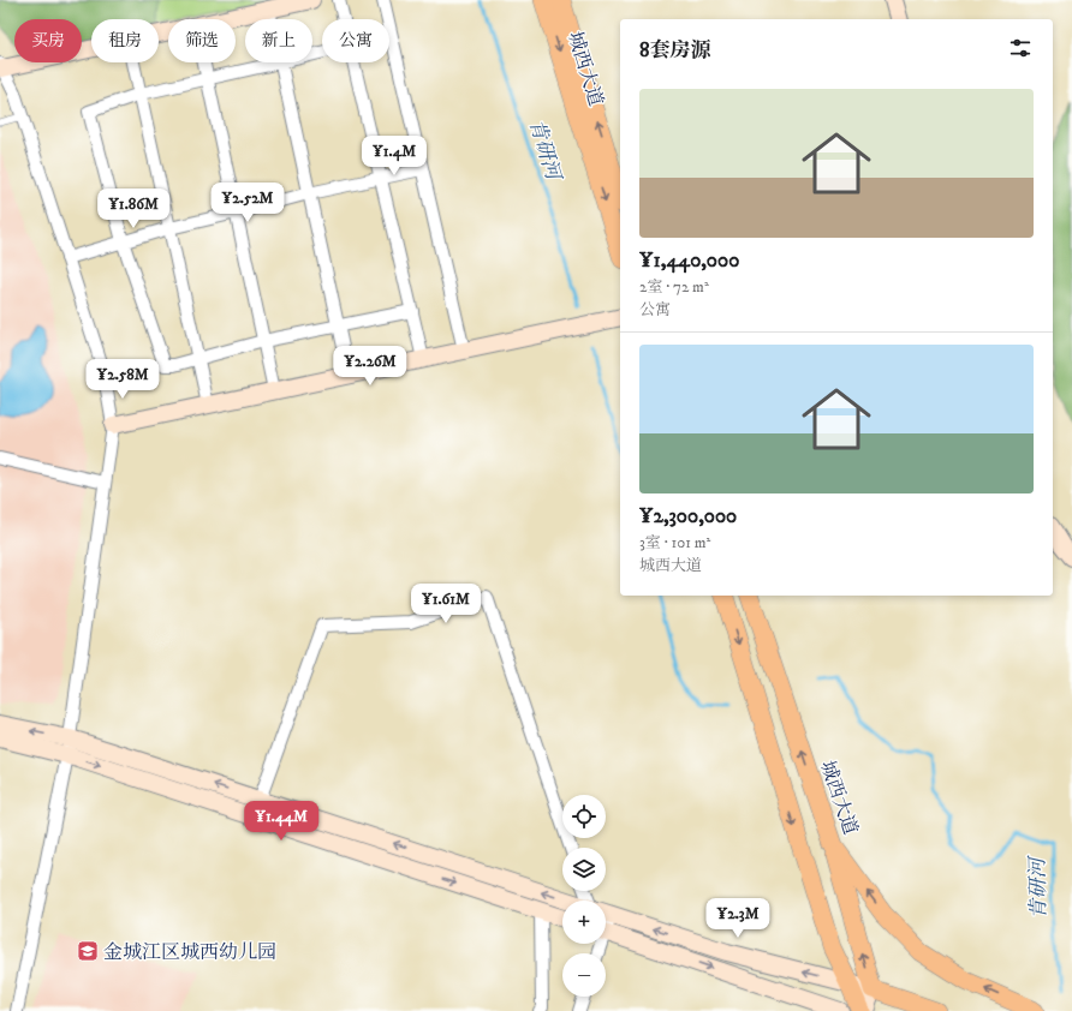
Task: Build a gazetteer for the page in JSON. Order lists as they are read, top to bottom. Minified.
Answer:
{"streets":{"main road":["城西大道"]},"water":["肯研河"],"places":{"school or university":["金城江区城西幼儿园"]},"page":{"chip":["买房","租房","筛选","新上","公寓"],"heading":"8套房源","list":[{"name":"¥1,440,000","note":"2室 · 72 m² · 公寓"},{"name":"¥2,300,000","note":"3室 · 101 m² · 城西大道"}],"price":["¥1.4M","¥2.52M","¥1.86M","¥2.26M","¥2.58M","¥1.61M","¥1.44M","¥2.3M"],"map_buttons":["+","−"]}}
